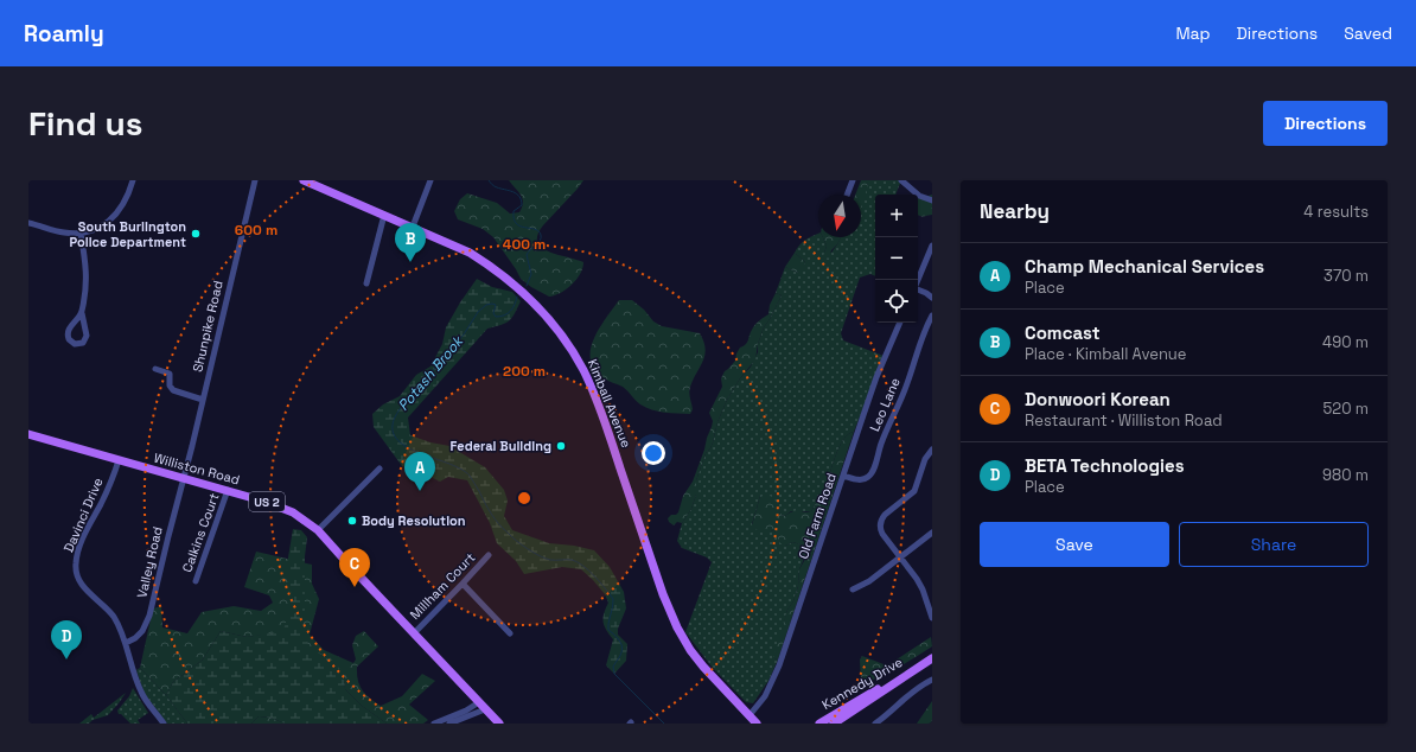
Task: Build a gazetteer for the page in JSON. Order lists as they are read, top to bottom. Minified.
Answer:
{"streets":{"main road":["Kimball Avenue","Williston Road","US 2","Kennedy Drive"],"street":["Shunpike Road","Leo Lane","Davinci Drive","Old Farm Road","Calkins Court","Valley Road","Millham Court"]},"crossings":[["Shunpike Road","Williston Road"],["Shunpike Road","Valley Road"],["Kimball Avenue","Old Farm Road"],["Leo Lane","Old Farm Road"],["Williston Road","Davinci Drive"],["Williston Road","Calkins Court"],["Williston Road","Valley Road"],["Williston Road","Millham Court"],["Davinci Drive","Valley Road"]],"water":["Potash Brook"],"places":["South Burlington Police Department","Federal Building","Body Resolution"],"north":"bottom","page":{"header":"Roamly","nav":["Map","Directions","Saved"],"buttons":["Directions",["Save","Share"]],"title":"Find us","heading":["Nearby","4 results"],"map_buttons":["+","−"],"pins":["B","A","C","D"],"list":[{"mark":"A","name":"Champ Mechanical Services","note":"Place","value":"370 m"},{"mark":"B","name":"Comcast","note":"Place · Kimball Avenue","value":"490 m"},{"mark":"C","name":"Donwoori Korean","note":"Restaurant · Williston Road","value":"520 m"},{"mark":"D","name":"BETA Technologies","note":"Place","value":"980 m"}]},"rings":["600 m","400 m","200 m"]}
